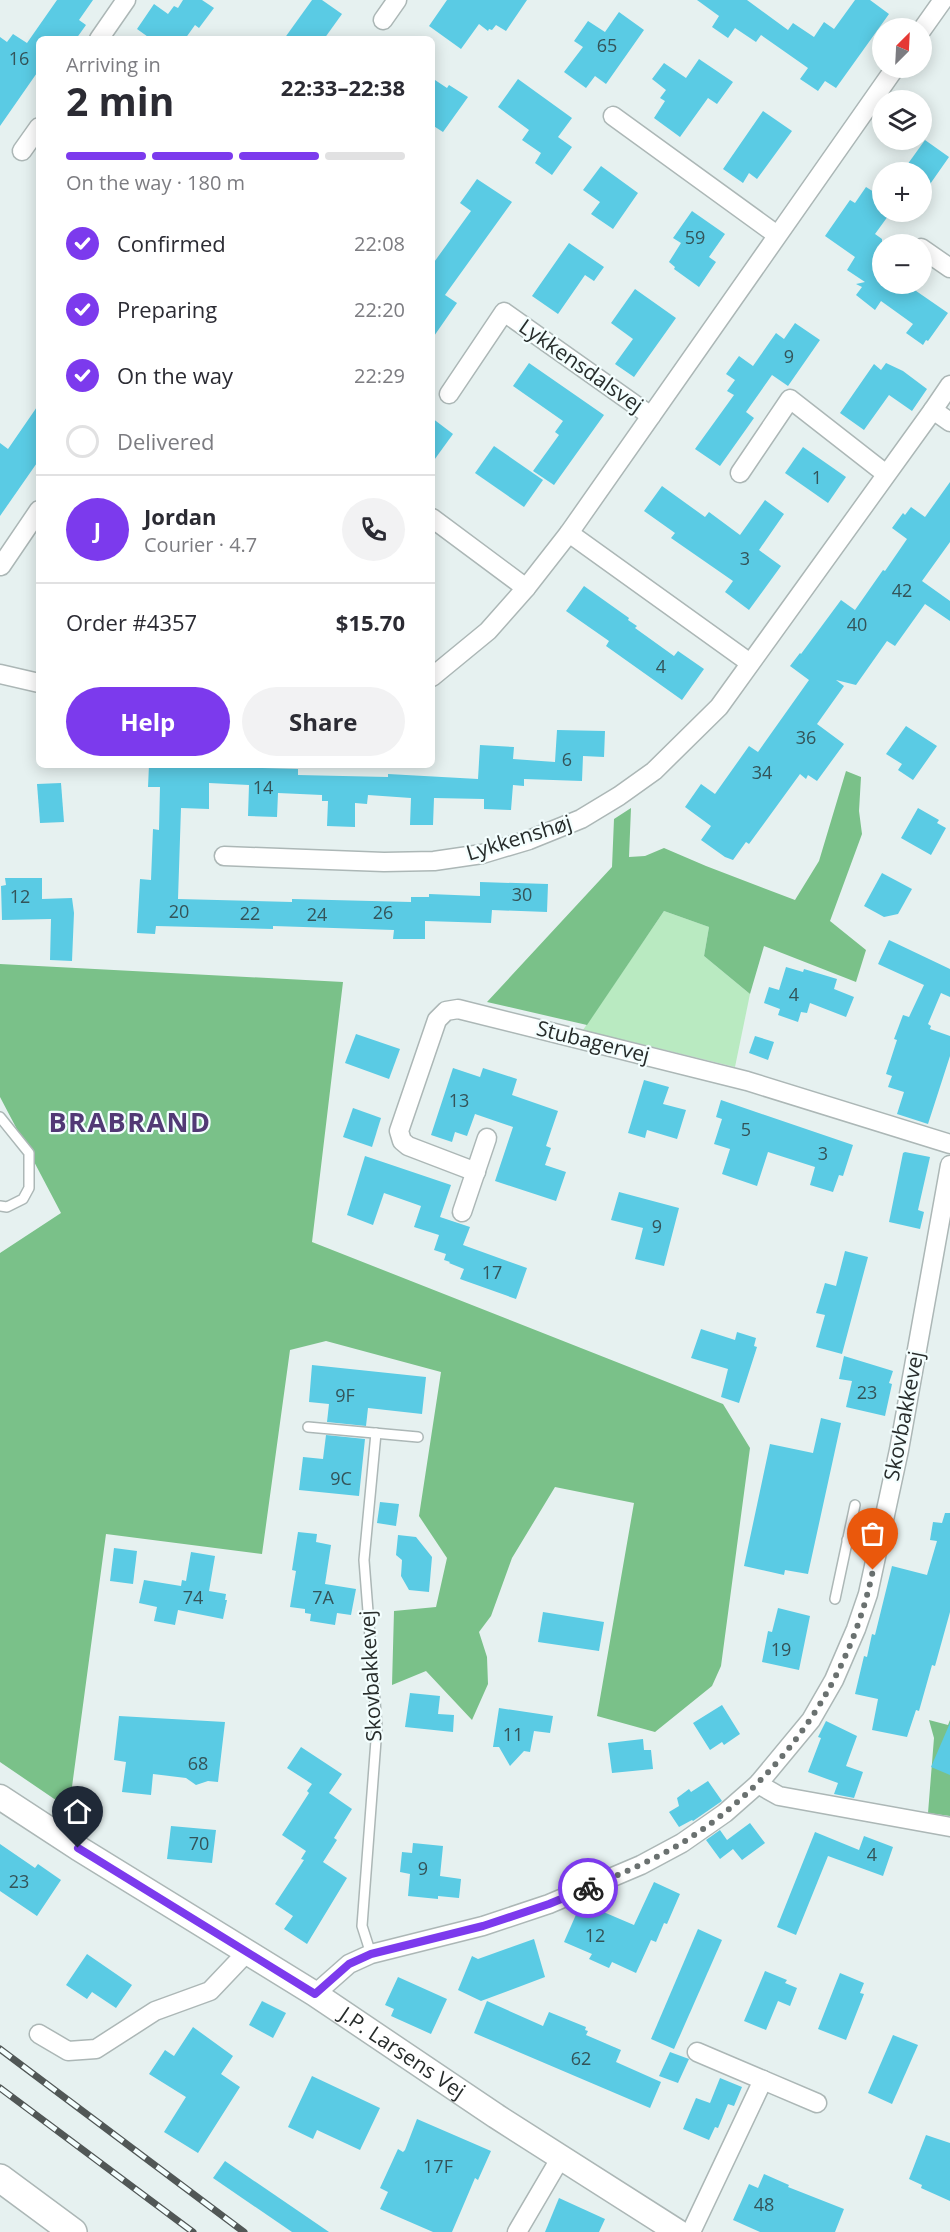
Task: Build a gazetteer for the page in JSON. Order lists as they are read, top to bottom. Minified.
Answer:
{"streets":{"street":["Lykkensdalsvej","Lykkenshøj","Stubagervej","Skovbakkevej","J.P. Larsens Vej"]},"crossings":[["Skovbakkevej","J.P. Larsens Vej"]],"districts":["BRABRAND"],"house_numbers":["65","16","59","9","1","3","42","40","4","36","6","34","14","30","12","20","26","22","24","4","13","5","3","9","17","23","9F","9C","74","7A","19","11","68","70","4","9","23","12","62","17F","48"],"north":"top right","page":{"map_buttons":["+","−"],"heading":["2 min","Arriving in","22:33–22:38"],"panel":["Jordan","Courier · 4.7","Order #4357","$15.70"],"bar":"On the way · 180 m","list":[["Confirmed","22:08"],["Preparing","22:20"],["On the way","22:29"],"Delivered"],"round":"J","buttons":["Help","Share"]}}
